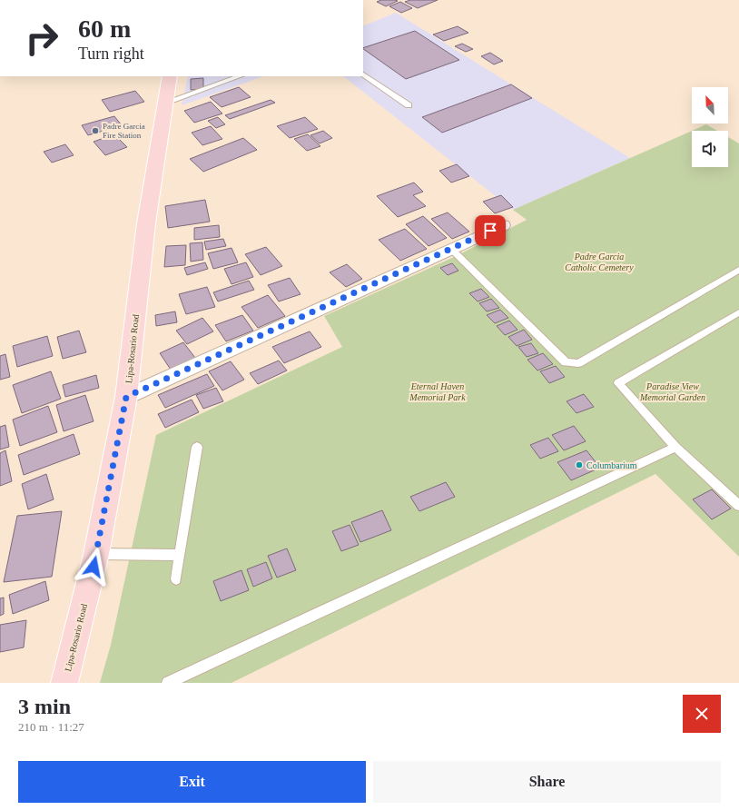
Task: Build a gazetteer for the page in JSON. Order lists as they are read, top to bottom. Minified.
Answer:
{"streets":{"main road":["Lipa-Rosario Road"]},"parks":["Padre Garcia Catholic Cemetery","Eternal Haven Memorial Park","Paradise View Memorial Garden"],"places":["Padre Garcia Fire Station","Columbarium"],"north":"top left","page":{"turn":["60 m","Turn right"],"heading":["3 min","210 m · 11:27"],"buttons":["Exit","Share"]}}
